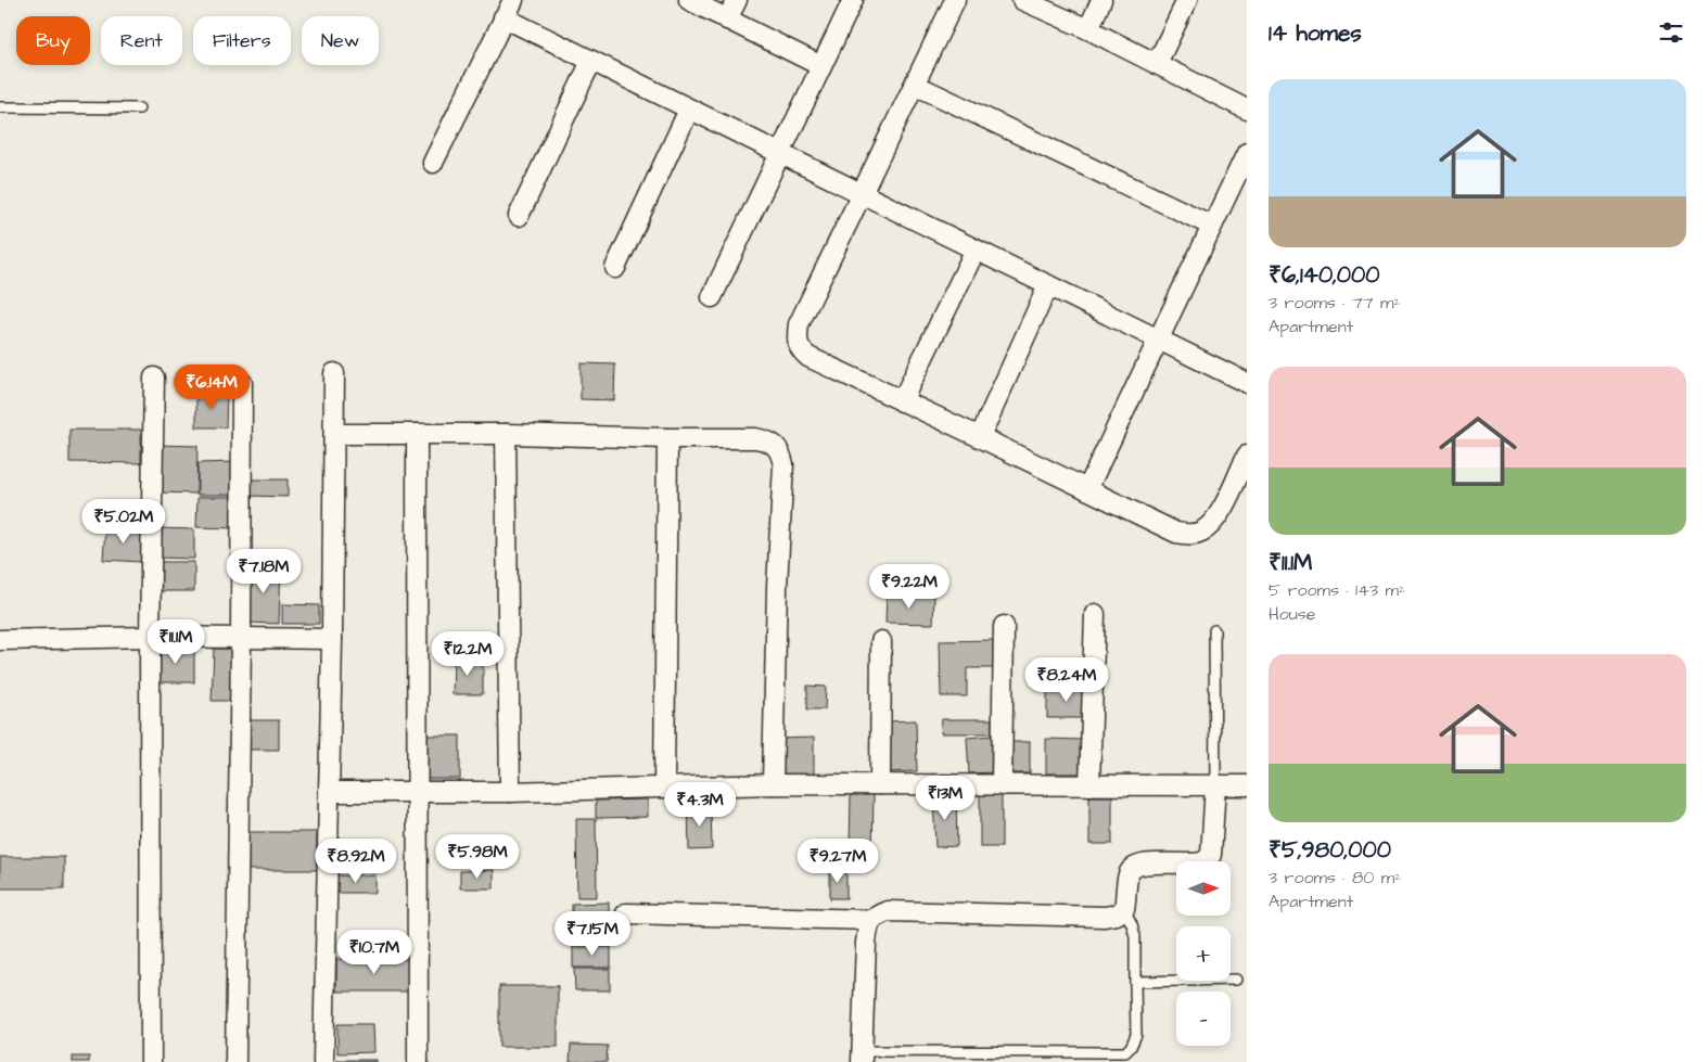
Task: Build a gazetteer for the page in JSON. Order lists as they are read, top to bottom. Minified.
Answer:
{"north":"right","page":{"heading":"14 homes","chip":["Buy","Rent","Filters","New"],"list":[{"name":"₹6,140,000","note":"3 rooms · 77 m² · Apartment"},{"name":"₹11.1M","note":"5 rooms · 143 m² · House"},{"name":"₹5,980,000","note":"3 rooms · 80 m² · Apartment"}],"price":["₹6.14M","₹5.02M","₹7.18M","₹9.22M","₹11.1M","₹12.2M","₹8.24M","₹13M","₹4.3M","₹5.98M","₹8.92M","₹9.27M","₹7.15M","₹10.7M"],"map_buttons":["+","−"]}}
